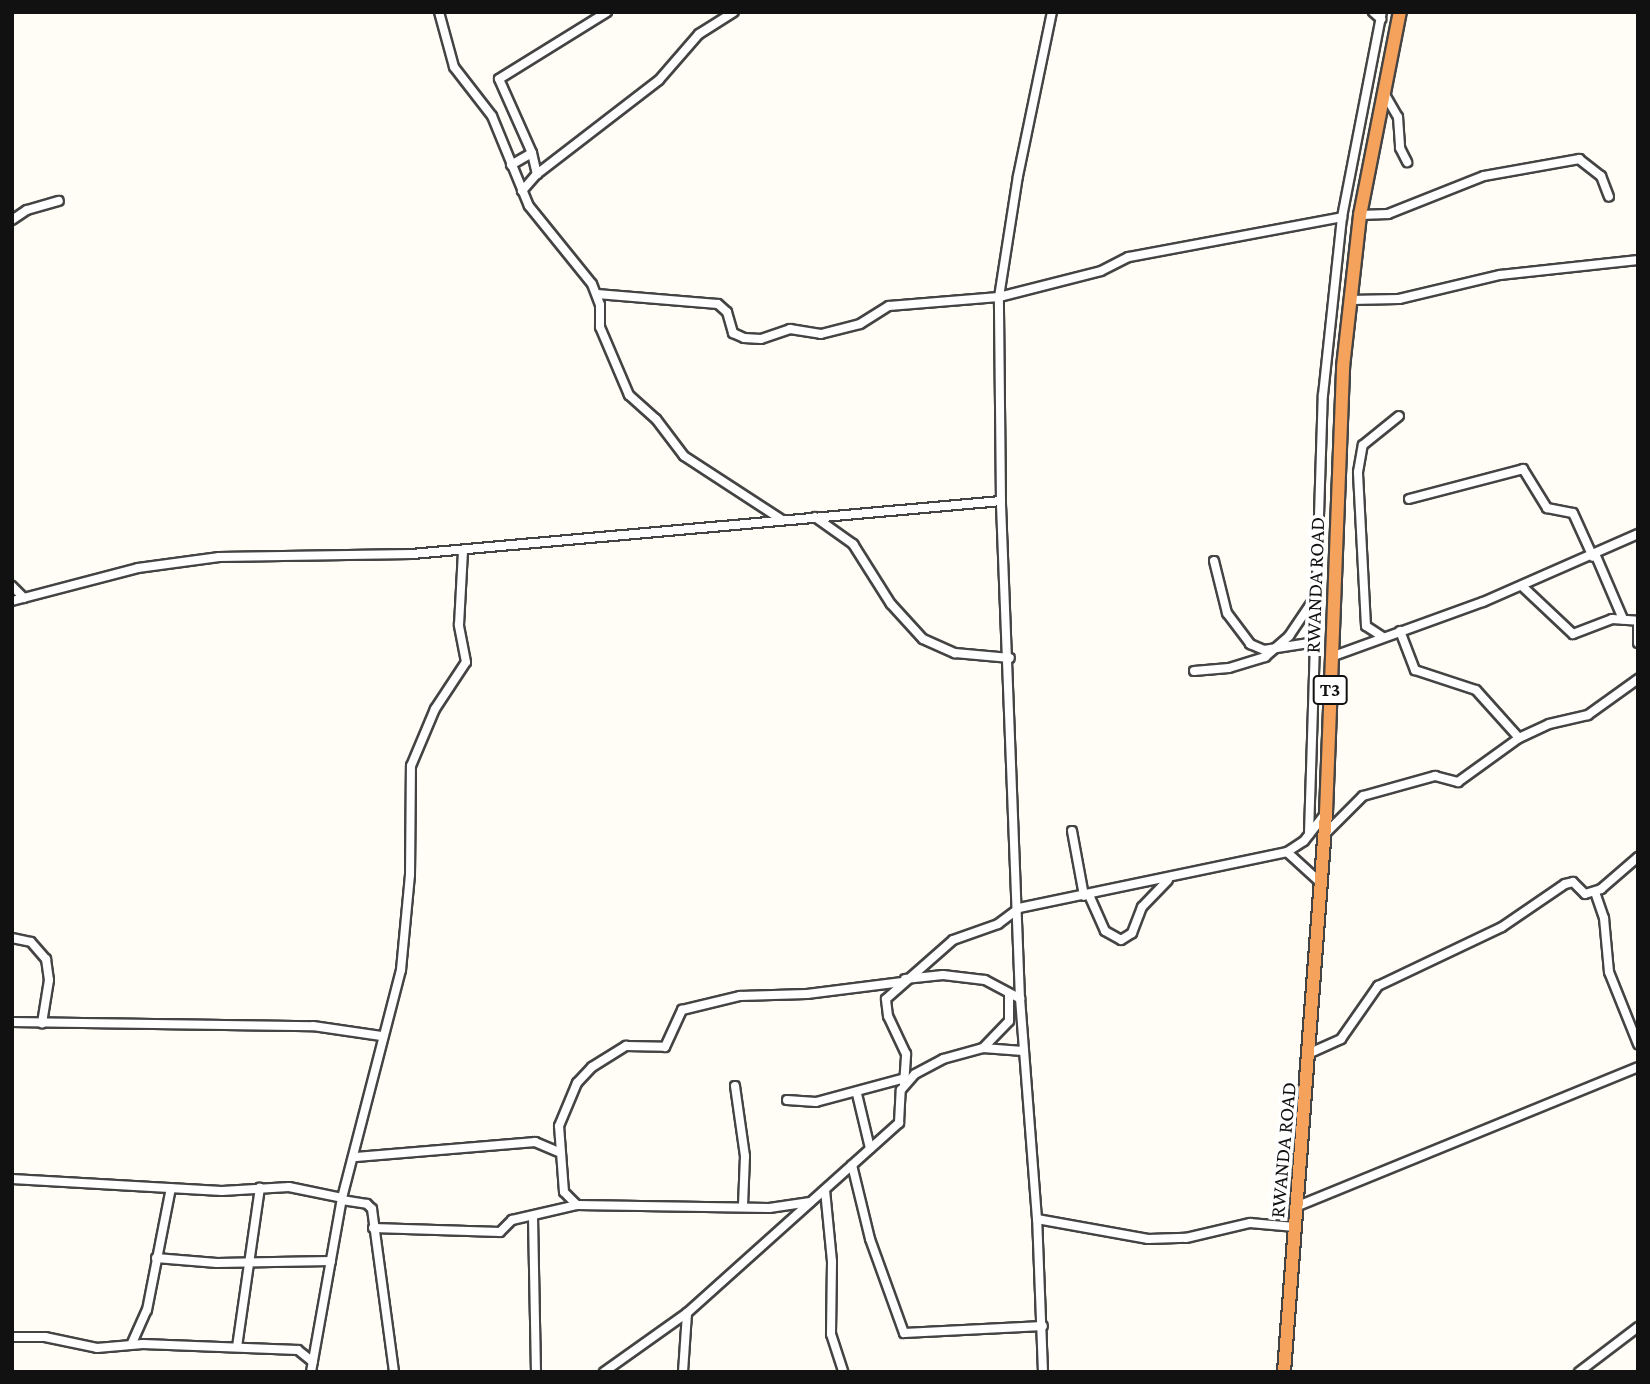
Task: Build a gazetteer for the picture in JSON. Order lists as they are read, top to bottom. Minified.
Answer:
{"streets":{"highway":["RWANDA ROAD","T3"]}}
